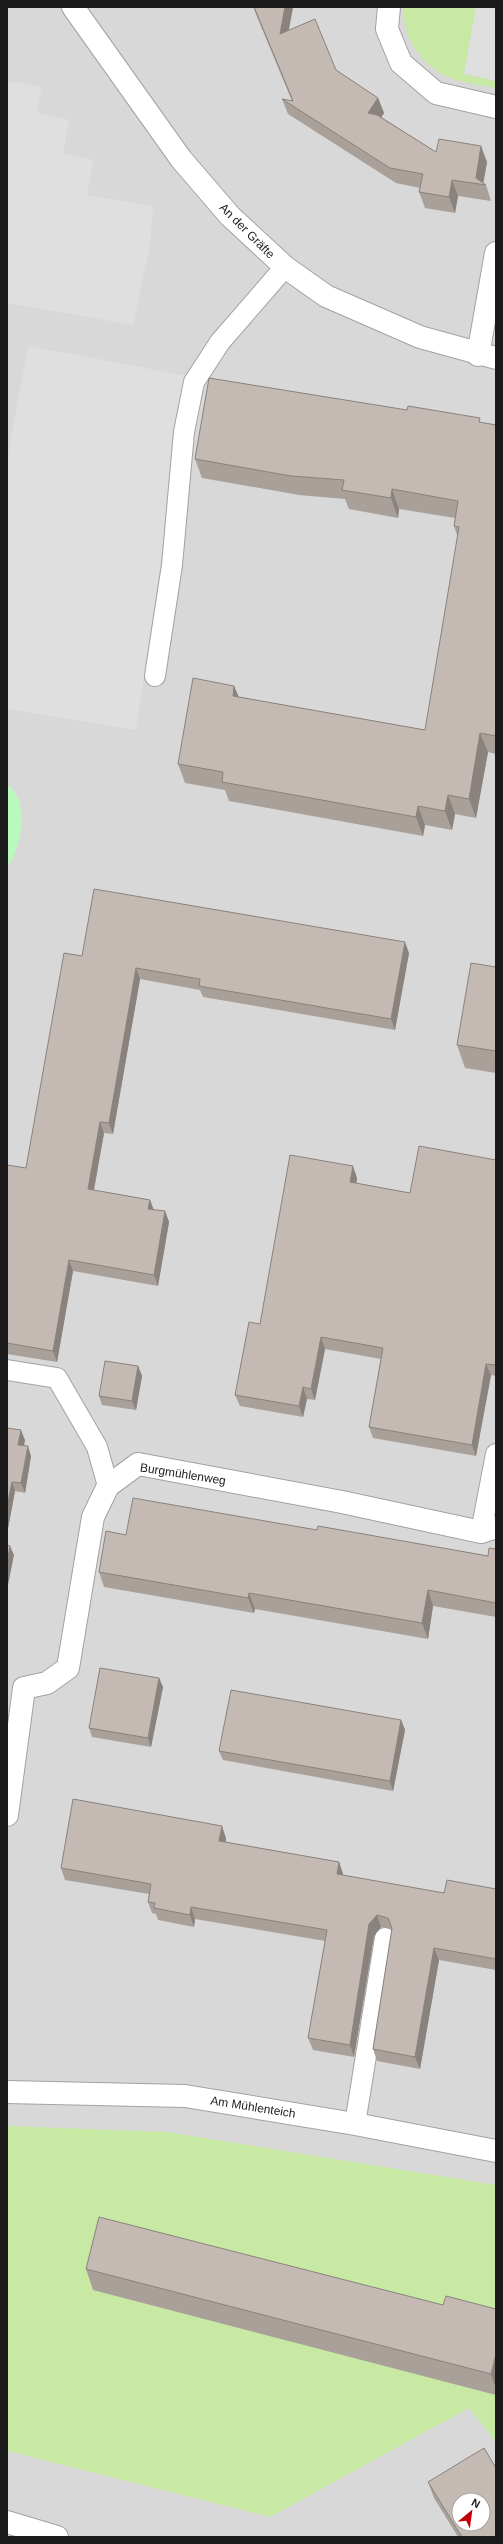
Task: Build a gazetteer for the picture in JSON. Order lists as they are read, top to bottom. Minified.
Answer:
{"streets":{"street":["An der Gräfte","Burgmühlenweg","Am Mühlenteich"]},"north":"top right"}
